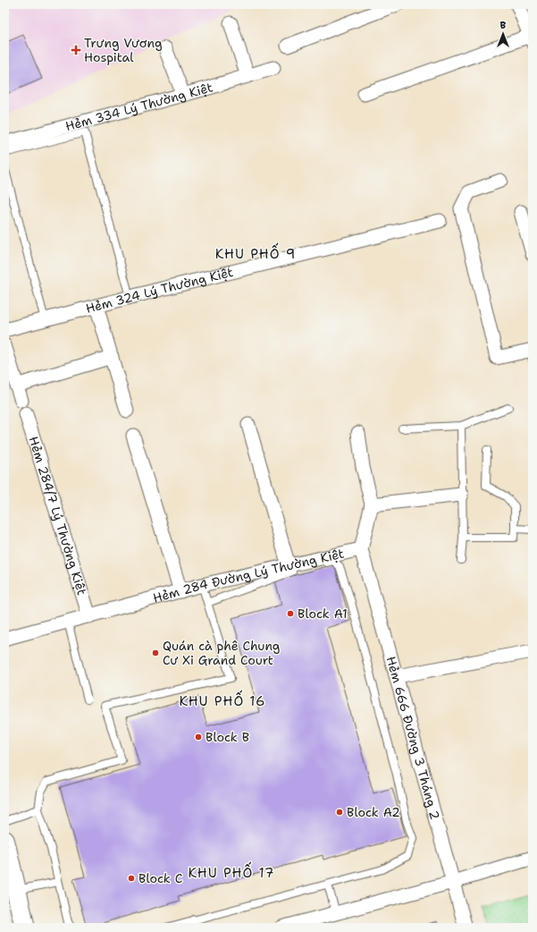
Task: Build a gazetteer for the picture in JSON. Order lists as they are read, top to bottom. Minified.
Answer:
{"streets":{"street":["Hẻm 334 Lý Thường Kiệt","Hẻm 324 Lý Thường Kiệt","Hẻm 284/7 Lý Thường Kiệt","Hẻm 284 Đường Lý Thường Kiệt","Hẻm 666 Đường 3 Tháng 2"]},"crossings":[["Hẻm 284/7 Lý Thường Kiệt","Hẻm 284 Đường Lý Thường Kiệt"],["Hẻm 284 Đường Lý Thường Kiệt","Hẻm 666 Đường 3 Tháng 2"]],"districts":["KHU PHỐ 9","KHU PHỐ 16","KHU PHỐ 17"],"places":{"health":["Trưng Vương Hospital"],"other":["Block A1","Quán cà phê Chung Cư Xi Grand Court","Block B","Block A2","Block C"]},"north":"top"}
